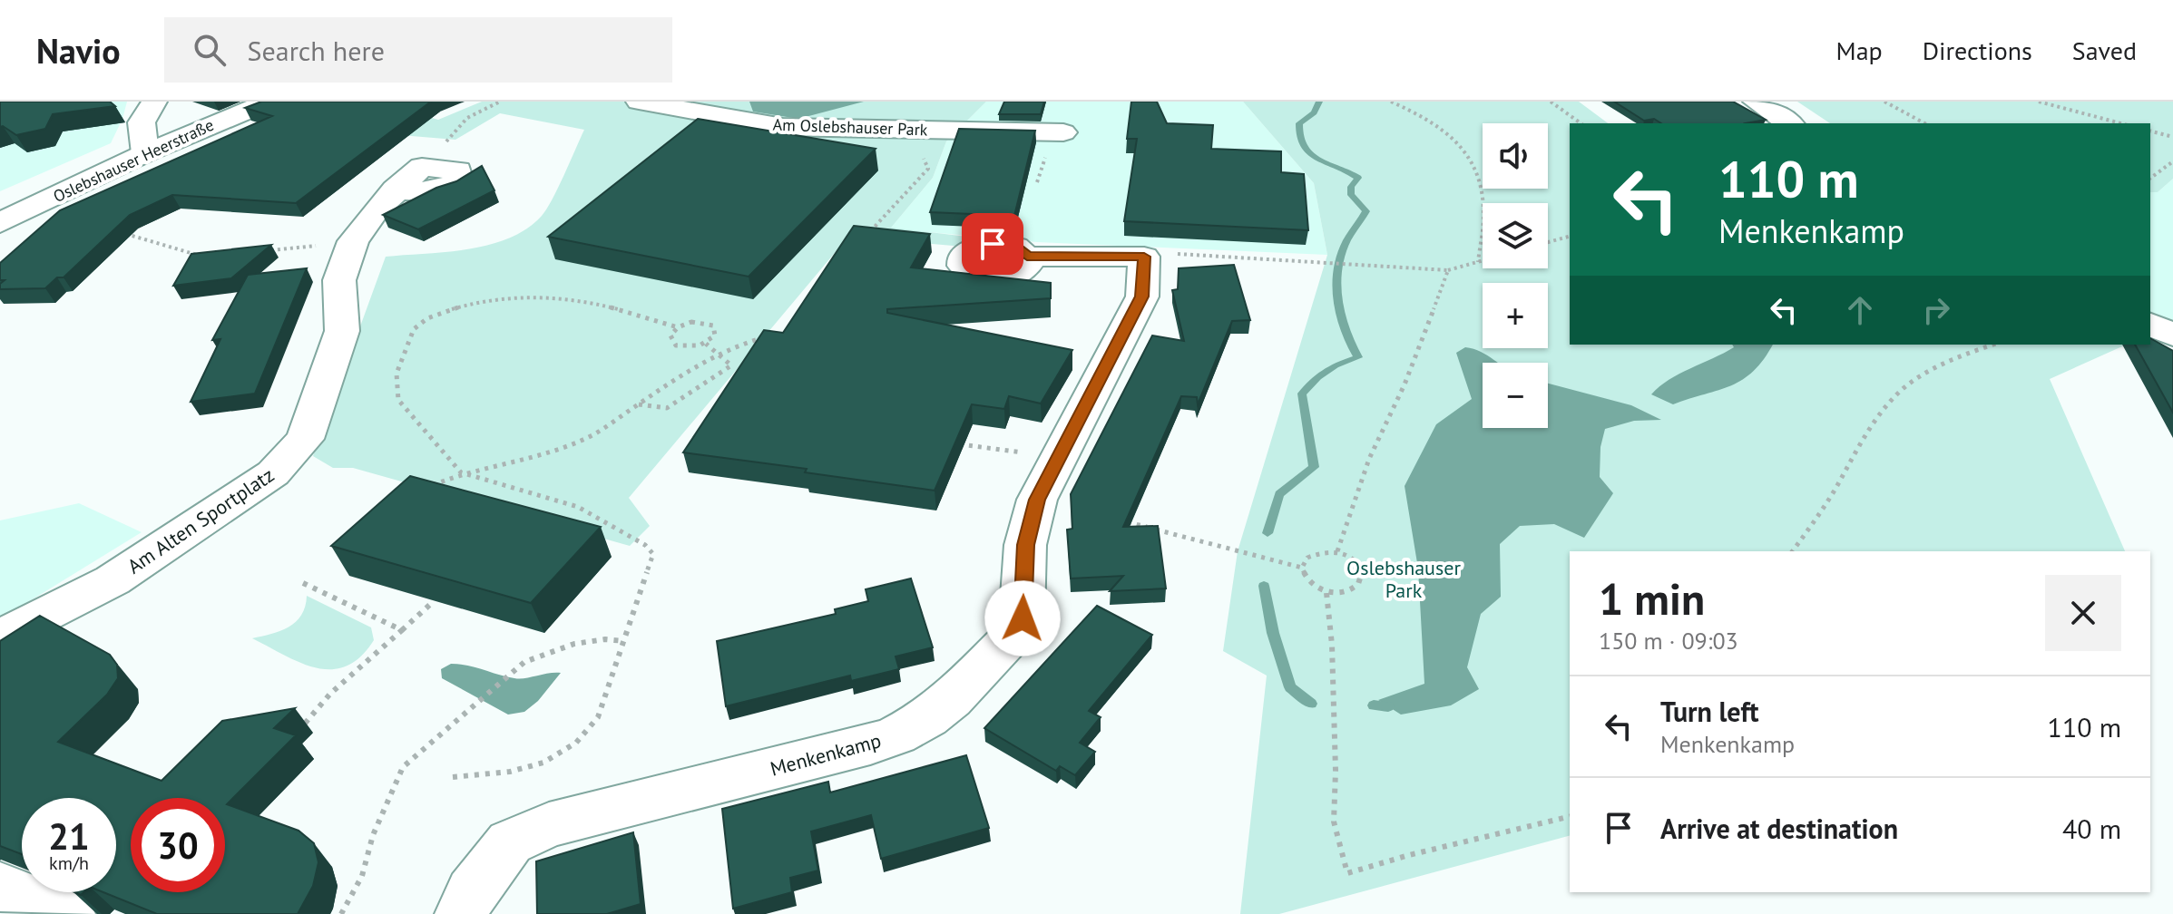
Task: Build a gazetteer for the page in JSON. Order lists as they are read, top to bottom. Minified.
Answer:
{"streets":{"street":["Am Oslebshauser Park","Oslebshauser Heerstraße","Am Alten Sportplatz","Menkenkamp"]},"parks":["Oslebshauser Park"],"page":{"header":"Navio","search":"Search here","nav":["Map","Directions","Saved"],"map_buttons":["+","−"],"turn":["110 m","Menkenkamp"],"heading":["1 min","150 m · 09:03"],"list":[{"name":"Turn left","note":"Menkenkamp","value":"110 m"},{"name":"Arrive at destination","value":"40 m"}],"speed":"21 km/h","limit":"30"}}
